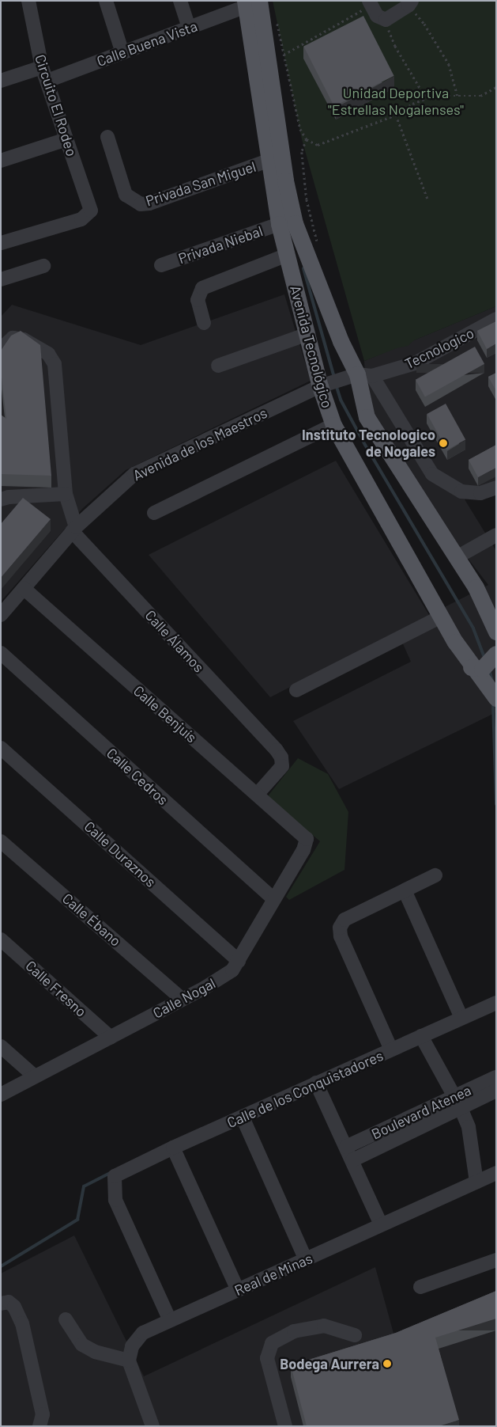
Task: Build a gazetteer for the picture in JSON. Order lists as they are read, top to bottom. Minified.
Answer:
{"streets":{"main road":["Avenida Tecnológico"],"street":["Calle Buena Vista","Circuito El Rodeo","Privada San Miguel","Privada Niebal","Tecnologico","Avenida de los Maestros","Calle Álamos","Calle Benjuís","Calle Cedros","Calle Duraznos","Calle Ébano","Calle Fresno","Calle Nogal","Calle de los Conquistadores","Boulevard Atenea","Real de Minas"]},"crossings":[["Calle Buena Vista","Circuito El Rodeo"],["Calle Buena Vista","Avenida Tecnológico"],["Privada San Miguel","Avenida Tecnológico"],["Privada Niebal","Avenida Tecnológico"],["Avenida Tecnológico","Tecnologico"],["Avenida Tecnológico","Avenida de los Maestros"],["Tecnologico","Avenida de los Maestros"],["Avenida de los Maestros","Calle Álamos"],["Avenida de los Maestros","Calle Benjuís"],["Calle Álamos","Calle Benjuís"],["Calle Benjuís","Calle Nogal"],["Calle Cedros","Calle Nogal"],["Calle Duraznos","Calle Nogal"],["Calle Ébano","Calle Nogal"],["Calle Fresno","Calle Nogal"],["Calle de los Conquistadores","Real de Minas"]],"parks":["Unidad Deportiva \"Estrellas Nogalenses\""],"places":["Instituto Tecnologico de Nogales","Bodega Aurrera"]}
